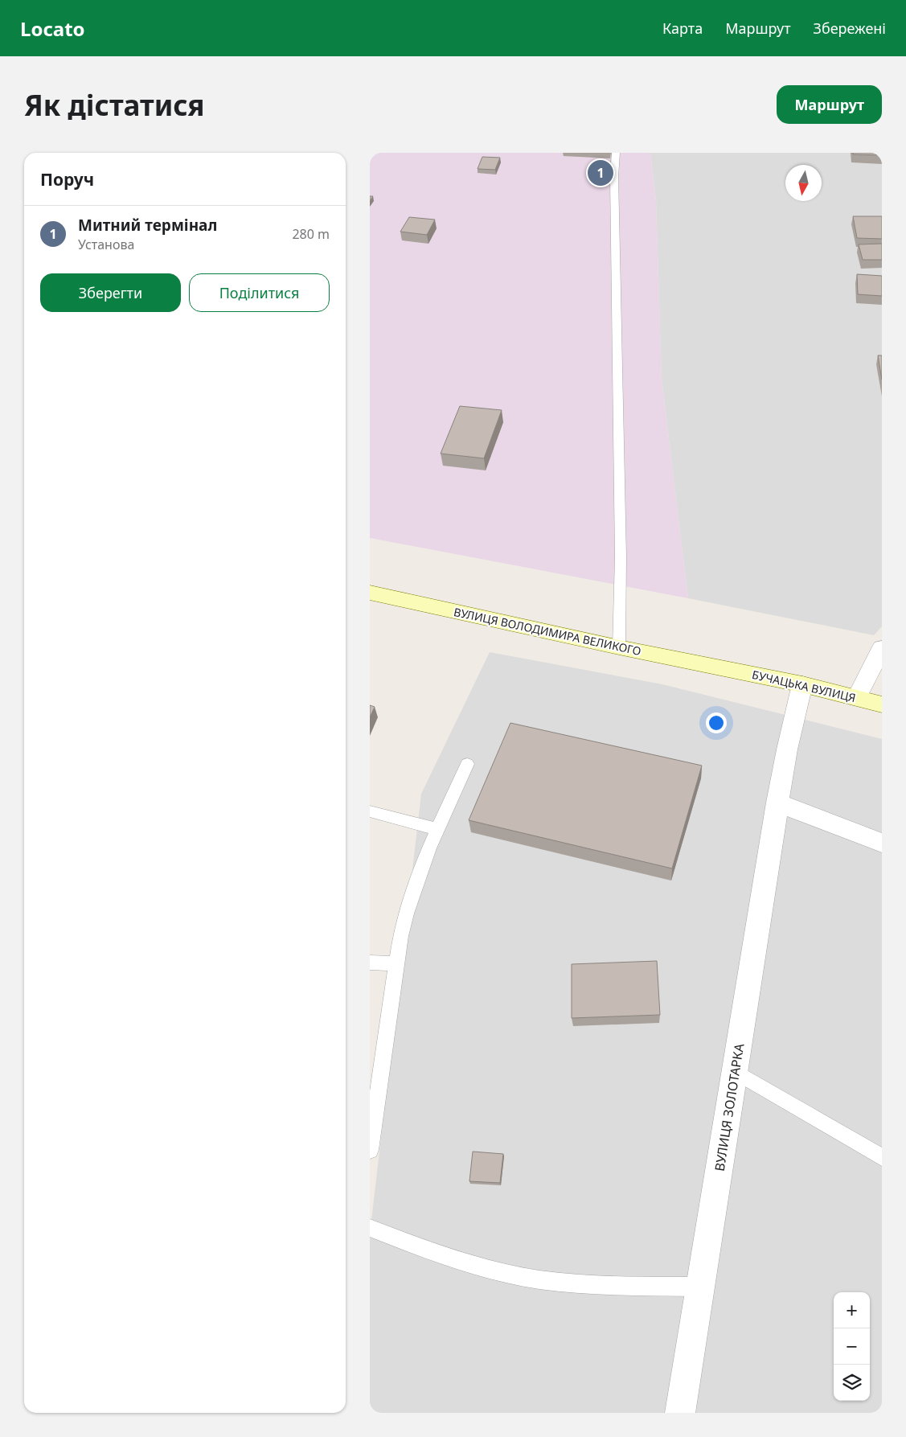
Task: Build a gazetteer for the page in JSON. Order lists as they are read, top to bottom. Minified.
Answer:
{"streets":{"main road":["ВУЛИЦЯ ВОЛОДИМИРА ВЕЛИКОГО","БУЧАЦЬКА ВУЛИЦЯ"],"street":["ВУЛИЦЯ ЗОЛОТАРКА"]},"crossings":[["ВУЛИЦЯ ВОЛОДИМИРА ВЕЛИКОГО","БУЧАЦЬКА ВУЛИЦЯ"],["БУЧАЦЬКА ВУЛИЦЯ","ВУЛИЦЯ ЗОЛОТАРКА"]],"north":"bottom","page":{"header":"Locato","nav":["Карта","Маршрут","Збережені"],"buttons":["Маршрут",["Зберегти","Поділитися"]],"title":"Як дістатися","heading":"Поруч","pins":"1","list":[{"mark":"1","name":"Митний термінал","note":"Установа","value":"280 m"}],"map_buttons":["+","−"]}}
